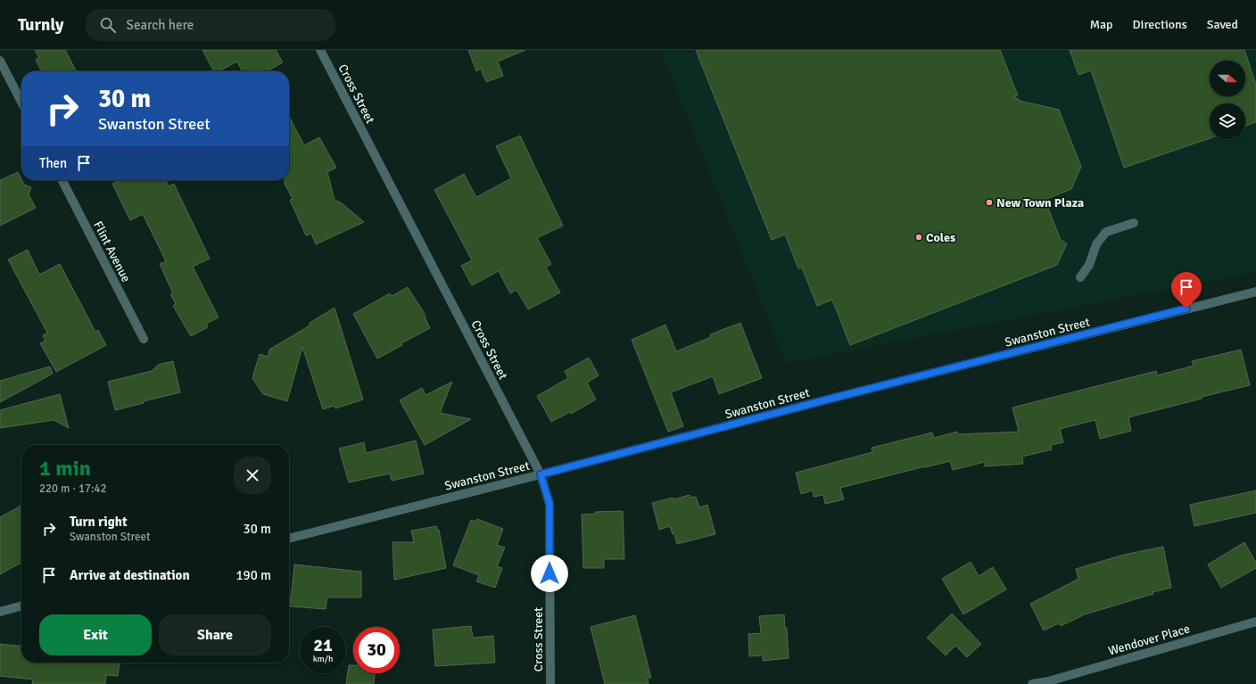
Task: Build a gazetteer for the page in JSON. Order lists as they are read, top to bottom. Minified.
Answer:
{"streets":{"street":["Cross Street","Flint Avenue","Swanston Street","Wendover Place"]},"crossings":[["Cross Street","Swanston Street"]],"places":["New Town Plaza","Coles"],"north":"right","page":{"header":"Turnly","search":"Search here","nav":["Map","Directions","Saved"],"turn":["30 m","Swanston Street"],"then":"Then","heading":["1 min","220 m · 17:42"],"list":[{"name":"Turn right","note":"Swanston Street","value":"30 m"},{"name":"Arrive at destination","value":"190 m"}],"buttons":["Exit","Share"],"speed":"21 km/h","limit":"30"}}
